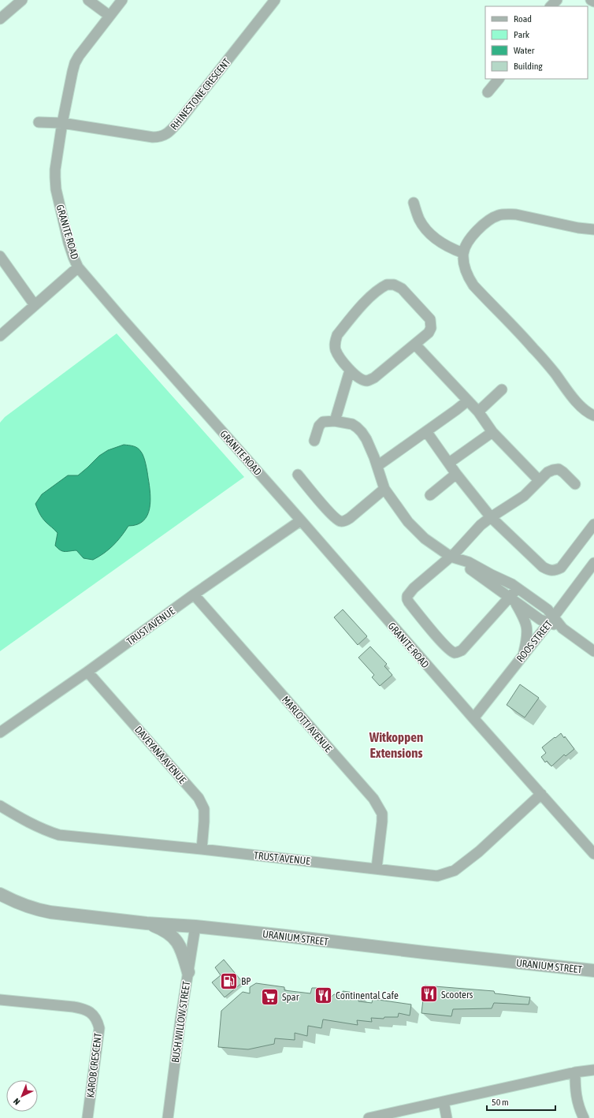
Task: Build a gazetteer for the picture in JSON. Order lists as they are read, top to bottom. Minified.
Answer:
{"streets":{"street":["RHINESTONE CRESCENT","GRANITE ROAD","TRUST AVENUE","ROOS STREET","MARLOTTI AVENUE","DAVEYANA AVENUE","URANIUM STREET","BUSH WILLOW STREET","KAROB CRESCENT"]},"crossings":[["RHINESTONE CRESCENT","GRANITE ROAD"],["GRANITE ROAD","TRUST AVENUE"],["GRANITE ROAD","ROOS STREET"],["TRUST AVENUE","MARLOTTI AVENUE"],["TRUST AVENUE","DAVEYANA AVENUE"],["URANIUM STREET","BUSH WILLOW STREET"]],"districts":["Witkoppen Extensions"],"places":{"fuel station":["BP"],"restaurant":["Scooters","Continental Cafe"],"supermarket":["Spar"]},"legend":["Road","Park","Water","Building"],"scale_bar":"50 m","north":"bottom left"}
